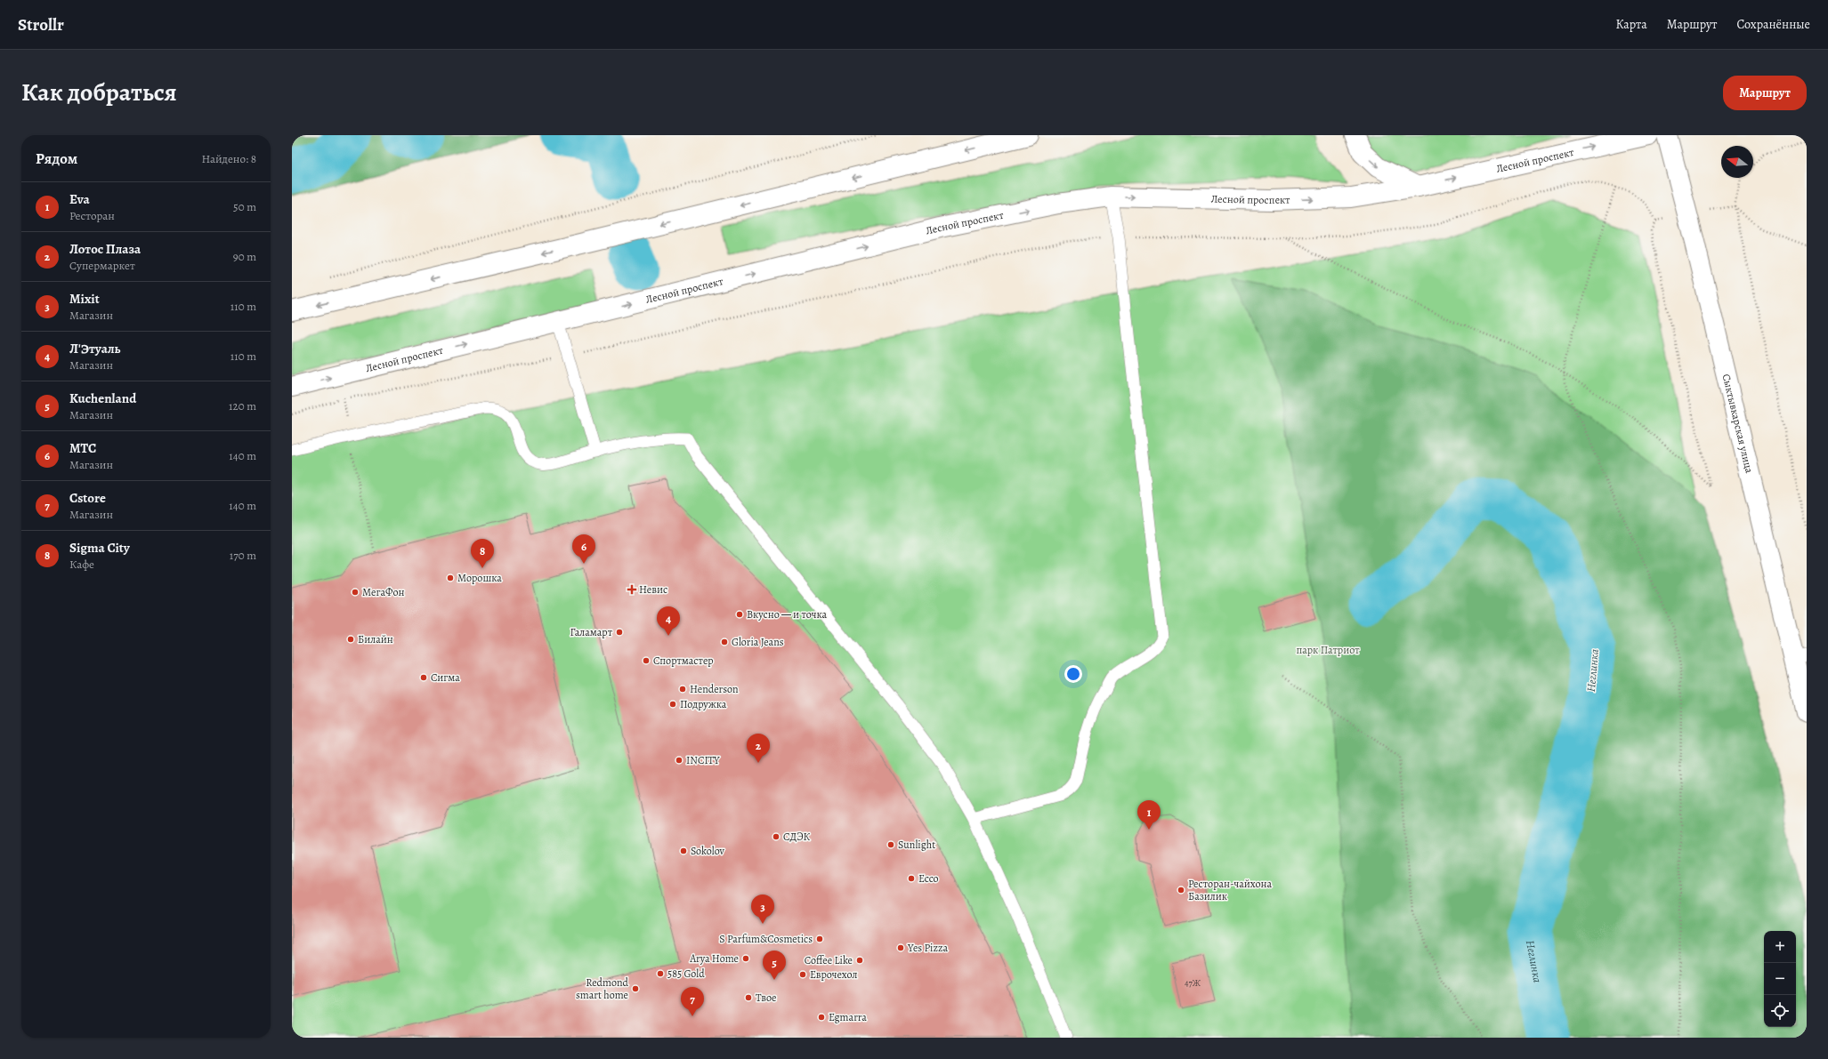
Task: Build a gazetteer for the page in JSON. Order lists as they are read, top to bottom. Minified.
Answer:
{"streets":{"main road":["Лесной проспект","Сыктывкарская улица"]},"water":["Неглинка"],"parks":["парк Патриот"],"places":{"other":["Морошка","МегаФон","Вкусно — и точка","Галамарт","Билайн","Gloria Jeans","Спортмастер","Сигма","Henderson","Подружка","INCITY","СДЭК","Sunlight","Sokolov","Ecco","Ресторан-чайхона Базилик","S Parfum&Cosmetics","Yes Pizza","Arya Home","Coffee Like","585 Gold","Еврочехол","Redmond smart home","Твое","Egmarra"],"health":["Невис"]},"house_numbers":["47Ж"],"north":"left","page":{"header":"Strollr","nav":["Карта","Маршрут","Сохранённые"],"title":"Как добраться","buttons":"Маршрут","heading":["Рядом","Найдено: 8"],"list":[{"mark":"1","name":"Eva","note":"Ресторан","value":"50 m"},{"mark":"2","name":"Лотос Плаза","note":"Супермаркет","value":"90 m"},{"mark":"3","name":"Mixit","note":"Магазин","value":"110 m"},{"mark":"4","name":"Л'Этуаль","note":"Магазин","value":"110 m"},{"mark":"5","name":"Kuchenland","note":"Магазин","value":"120 m"},{"mark":"6","name":"МТС","note":"Магазин","value":"140 m"},{"mark":"7","name":"Cstore","note":"Магазин","value":"140 m"},{"mark":"8","name":"Sigma City","note":"Кафе","value":"170 m"}],"pins":["6","8","4","2","1","3","5","7"],"map_buttons":["+","−"]}}
